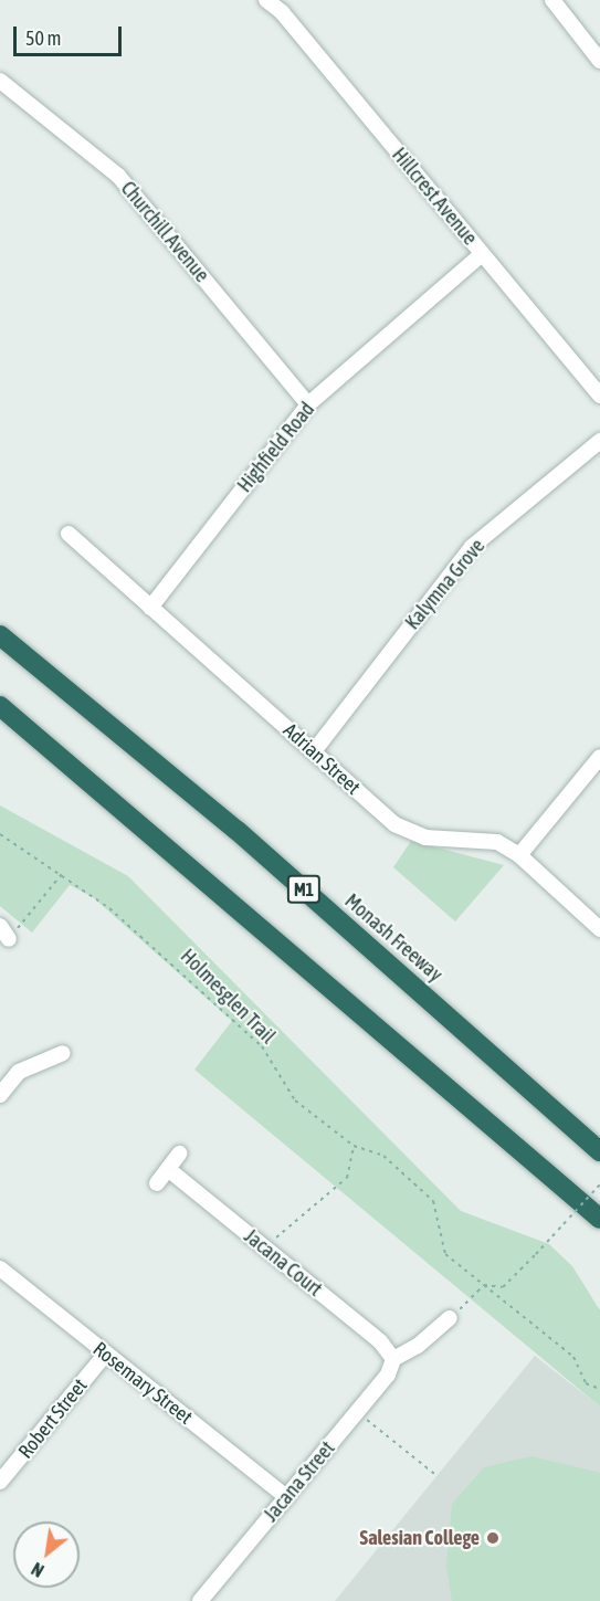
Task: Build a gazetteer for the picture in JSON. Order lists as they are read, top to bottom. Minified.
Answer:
{"streets":{"highway":["M1","Monash Freeway"],"street":["Hillcrest Avenue","Churchill Avenue","Highfield Road","Kalymna Grove","Adrian Street","Jacana Court","Rosemary Street","Robert Street","Jacana Street"],"path":["Holmesglen Trail"]},"crossings":[["Hillcrest Avenue","Highfield Road"],["Churchill Avenue","Highfield Road"],["Highfield Road","Adrian Street"],["Kalymna Grove","Adrian Street"],["Jacana Court","Jacana Street"],["Rosemary Street","Robert Street"],["Rosemary Street","Jacana Street"]],"places":["Salesian College"],"scale_bar":"50 m","north":"bottom left"}
